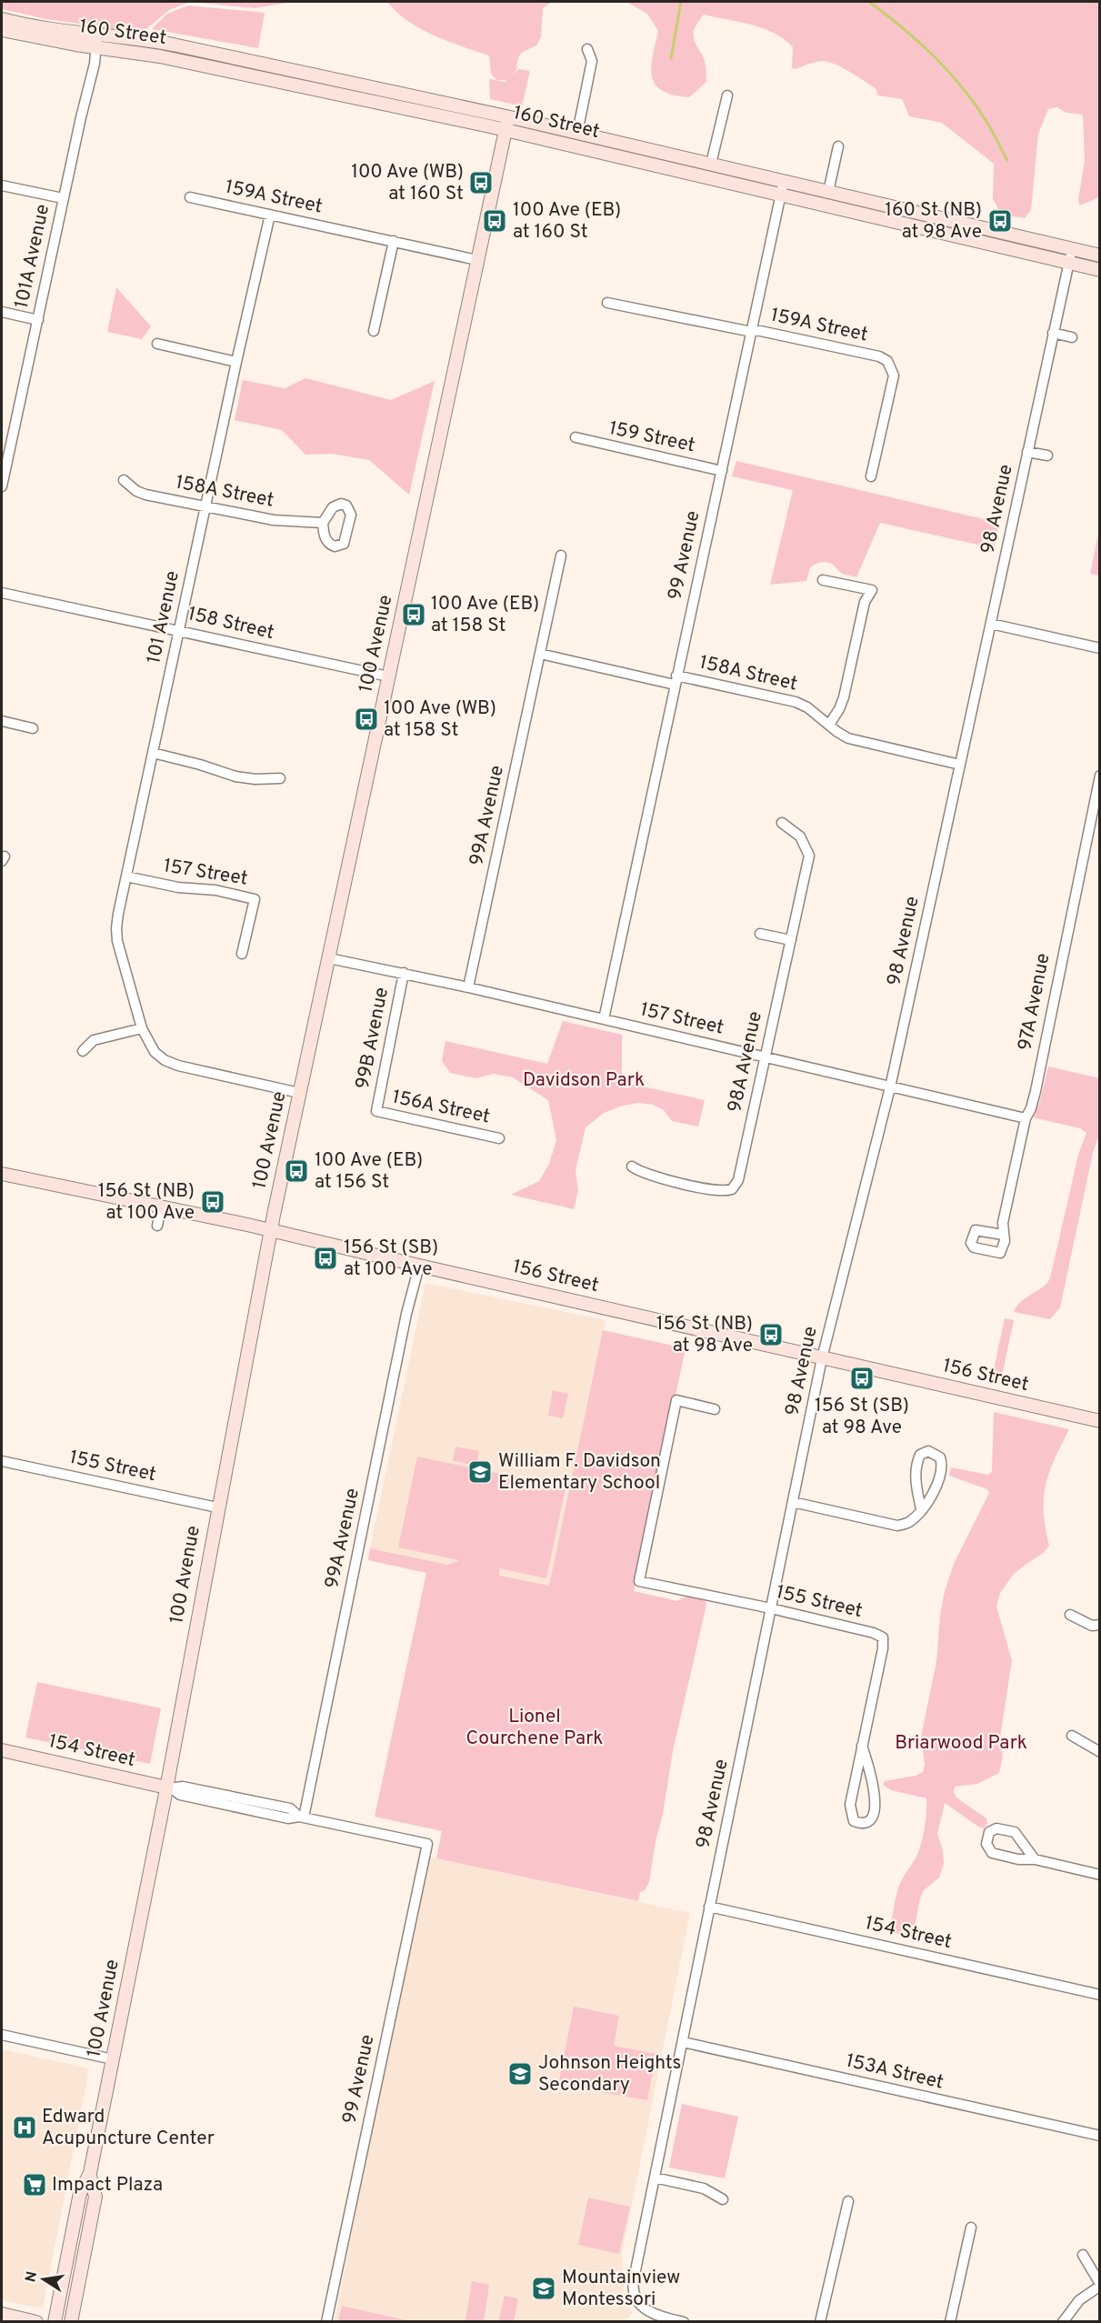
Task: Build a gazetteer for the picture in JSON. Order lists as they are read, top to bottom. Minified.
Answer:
{"streets":{"main road":["160 Street","100 Avenue","156 Street","154 Street"],"street":["159A Street","101A Avenue","159 Street","158A Street","98 Avenue","99 Avenue","101 Avenue","158 Street","99A Avenue","157 Street","97A Avenue","99B Avenue","98A Avenue","156A Street","155 Street","153A Street"]},"crossings":[["160 Street","101A Avenue"],["160 Street","98 Avenue"],["160 Street","99 Avenue"],["160 Street","100 Avenue"],["159A Street","99 Avenue"],["159A Street","101 Avenue"],["159A Street","100 Avenue"],["159 Street","99 Avenue"],["158A Street","98 Avenue"],["158A Street","99 Avenue"],["158A Street","101 Avenue"],["158A Street","99A Avenue"],["98 Avenue","157 Street"],["98 Avenue","156 Street"],["98 Avenue","155 Street"],["98 Avenue","154 Street"],["98 Avenue","153A Street"],["99 Avenue","157 Street"],["99 Avenue","154 Street"],["101 Avenue","158 Street"],["101 Avenue","157 Street"],["158 Street","100 Avenue"],["100 Avenue","157 Street"],["100 Avenue","156 Street"],["100 Avenue","155 Street"],["100 Avenue","154 Street"],["99A Avenue","157 Street"],["99A Avenue","156 Street"],["99A Avenue","154 Street"],["157 Street","97A Avenue"],["157 Street","99B Avenue"],["157 Street","98A Avenue"],["99B Avenue","156A Street"]],"parks":["Davidson Park","Lionel Courchene Park","Briarwood Park"],"places":{"bus stop":["100 Ave (WB) at 160 St","100 Ave (EB) at 160 St","160 St (NB) at 98 Ave","100 Ave (EB) at 158 St","100 Ave (WB) at 158 St","100 Ave (EB) at 156 St","156 St (NB) at 100 Ave","156 St (SB) at 100 Ave","156 St (NB) at 98 Ave","156 St (SB) at 98 Ave"],"school or university":["William F. Davidson Elementary School","Johnson Heights Secondary","Mountainview Montessori"],"hospital":["Edward Acupuncture Center"],"supermarket":["Impact Plaza"]},"north":"left"}
